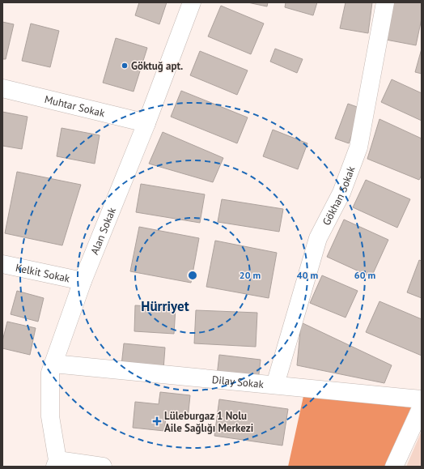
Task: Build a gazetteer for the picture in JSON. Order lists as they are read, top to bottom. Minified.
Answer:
{"streets":{"street":["Muhtar Sokak","Gökhan Sokak","Alan Sokak","Kelkit Sokak","Dilay Sokak"]},"crossings":[["Muhtar Sokak","Alan Sokak"],["Gökhan Sokak","Dilay Sokak"],["Alan Sokak","Kelkit Sokak"],["Alan Sokak","Dilay Sokak"]],"districts":["Hürriyet"],"places":{"other":["Göktuğ apt."],"health":["Lüleburgaz 1 Nolu Aile Sağlığı Merkezi"]},"rings":["20 m","40 m","60 m"]}
